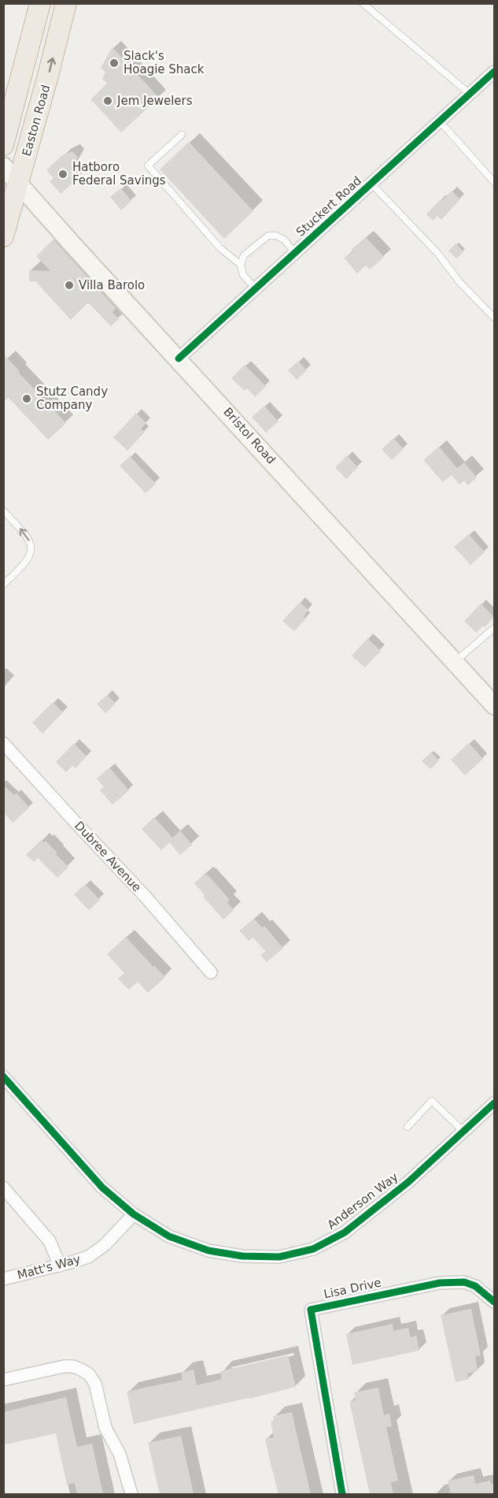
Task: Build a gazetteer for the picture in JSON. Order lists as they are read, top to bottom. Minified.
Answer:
{"streets":{"highway":["Easton Road"],"main road":["Bristol Road"],"street":["Stuckert Road","Dubree Avenue","Anderson Way","Matt's Way","Lisa Drive"]},"crossings":[["Easton Road","Bristol Road"],["Stuckert Road","Bristol Road"],["Anderson Way","Matt's Way"]],"places":["Slack's Hoagie Shack","Jem Jewelers","Hatboro Federal Savings","Villa Barolo","Stutz Candy Company"]}
